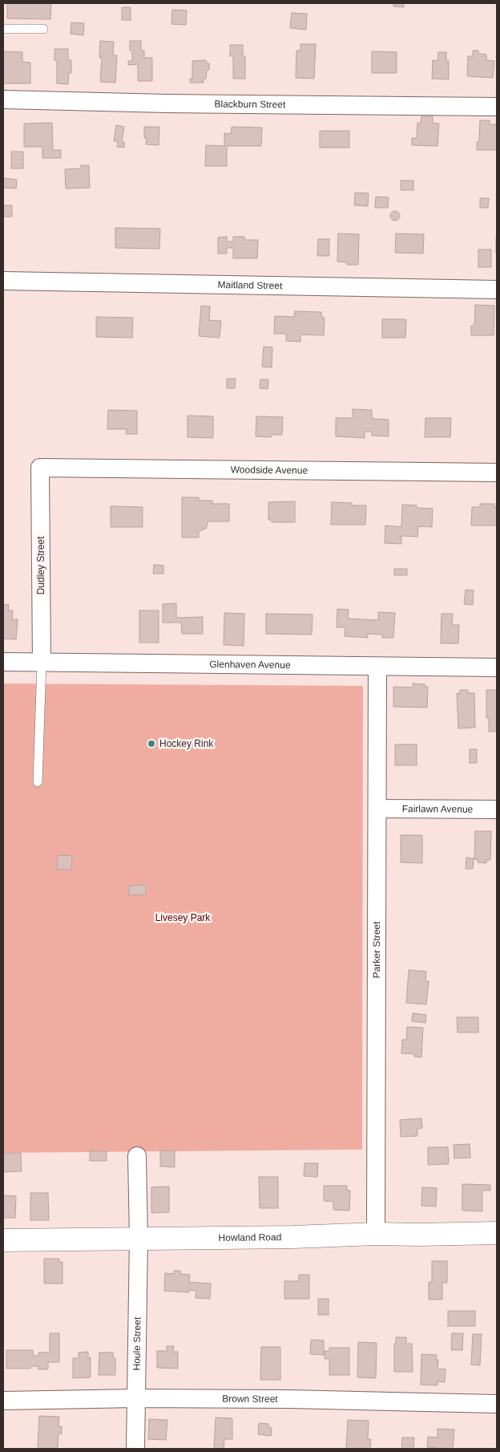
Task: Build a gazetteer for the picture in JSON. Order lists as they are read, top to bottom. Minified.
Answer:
{"streets":{"main road":["Howland Road"],"street":["Blackburn Street","Maitland Street","Woodside Avenue","Dudley Street","Glenhaven Avenue","Fairlawn Avenue","Parker Street","Houle Street","Brown Street"]},"crossings":[["Woodside Avenue","Dudley Street"],["Dudley Street","Glenhaven Avenue"],["Glenhaven Avenue","Parker Street"],["Fairlawn Avenue","Parker Street"],["Parker Street","Howland Road"],["Howland Road","Houle Street"],["Houle Street","Brown Street"]],"parks":["Livesey Park"],"places":["Hockey Rink"]}
